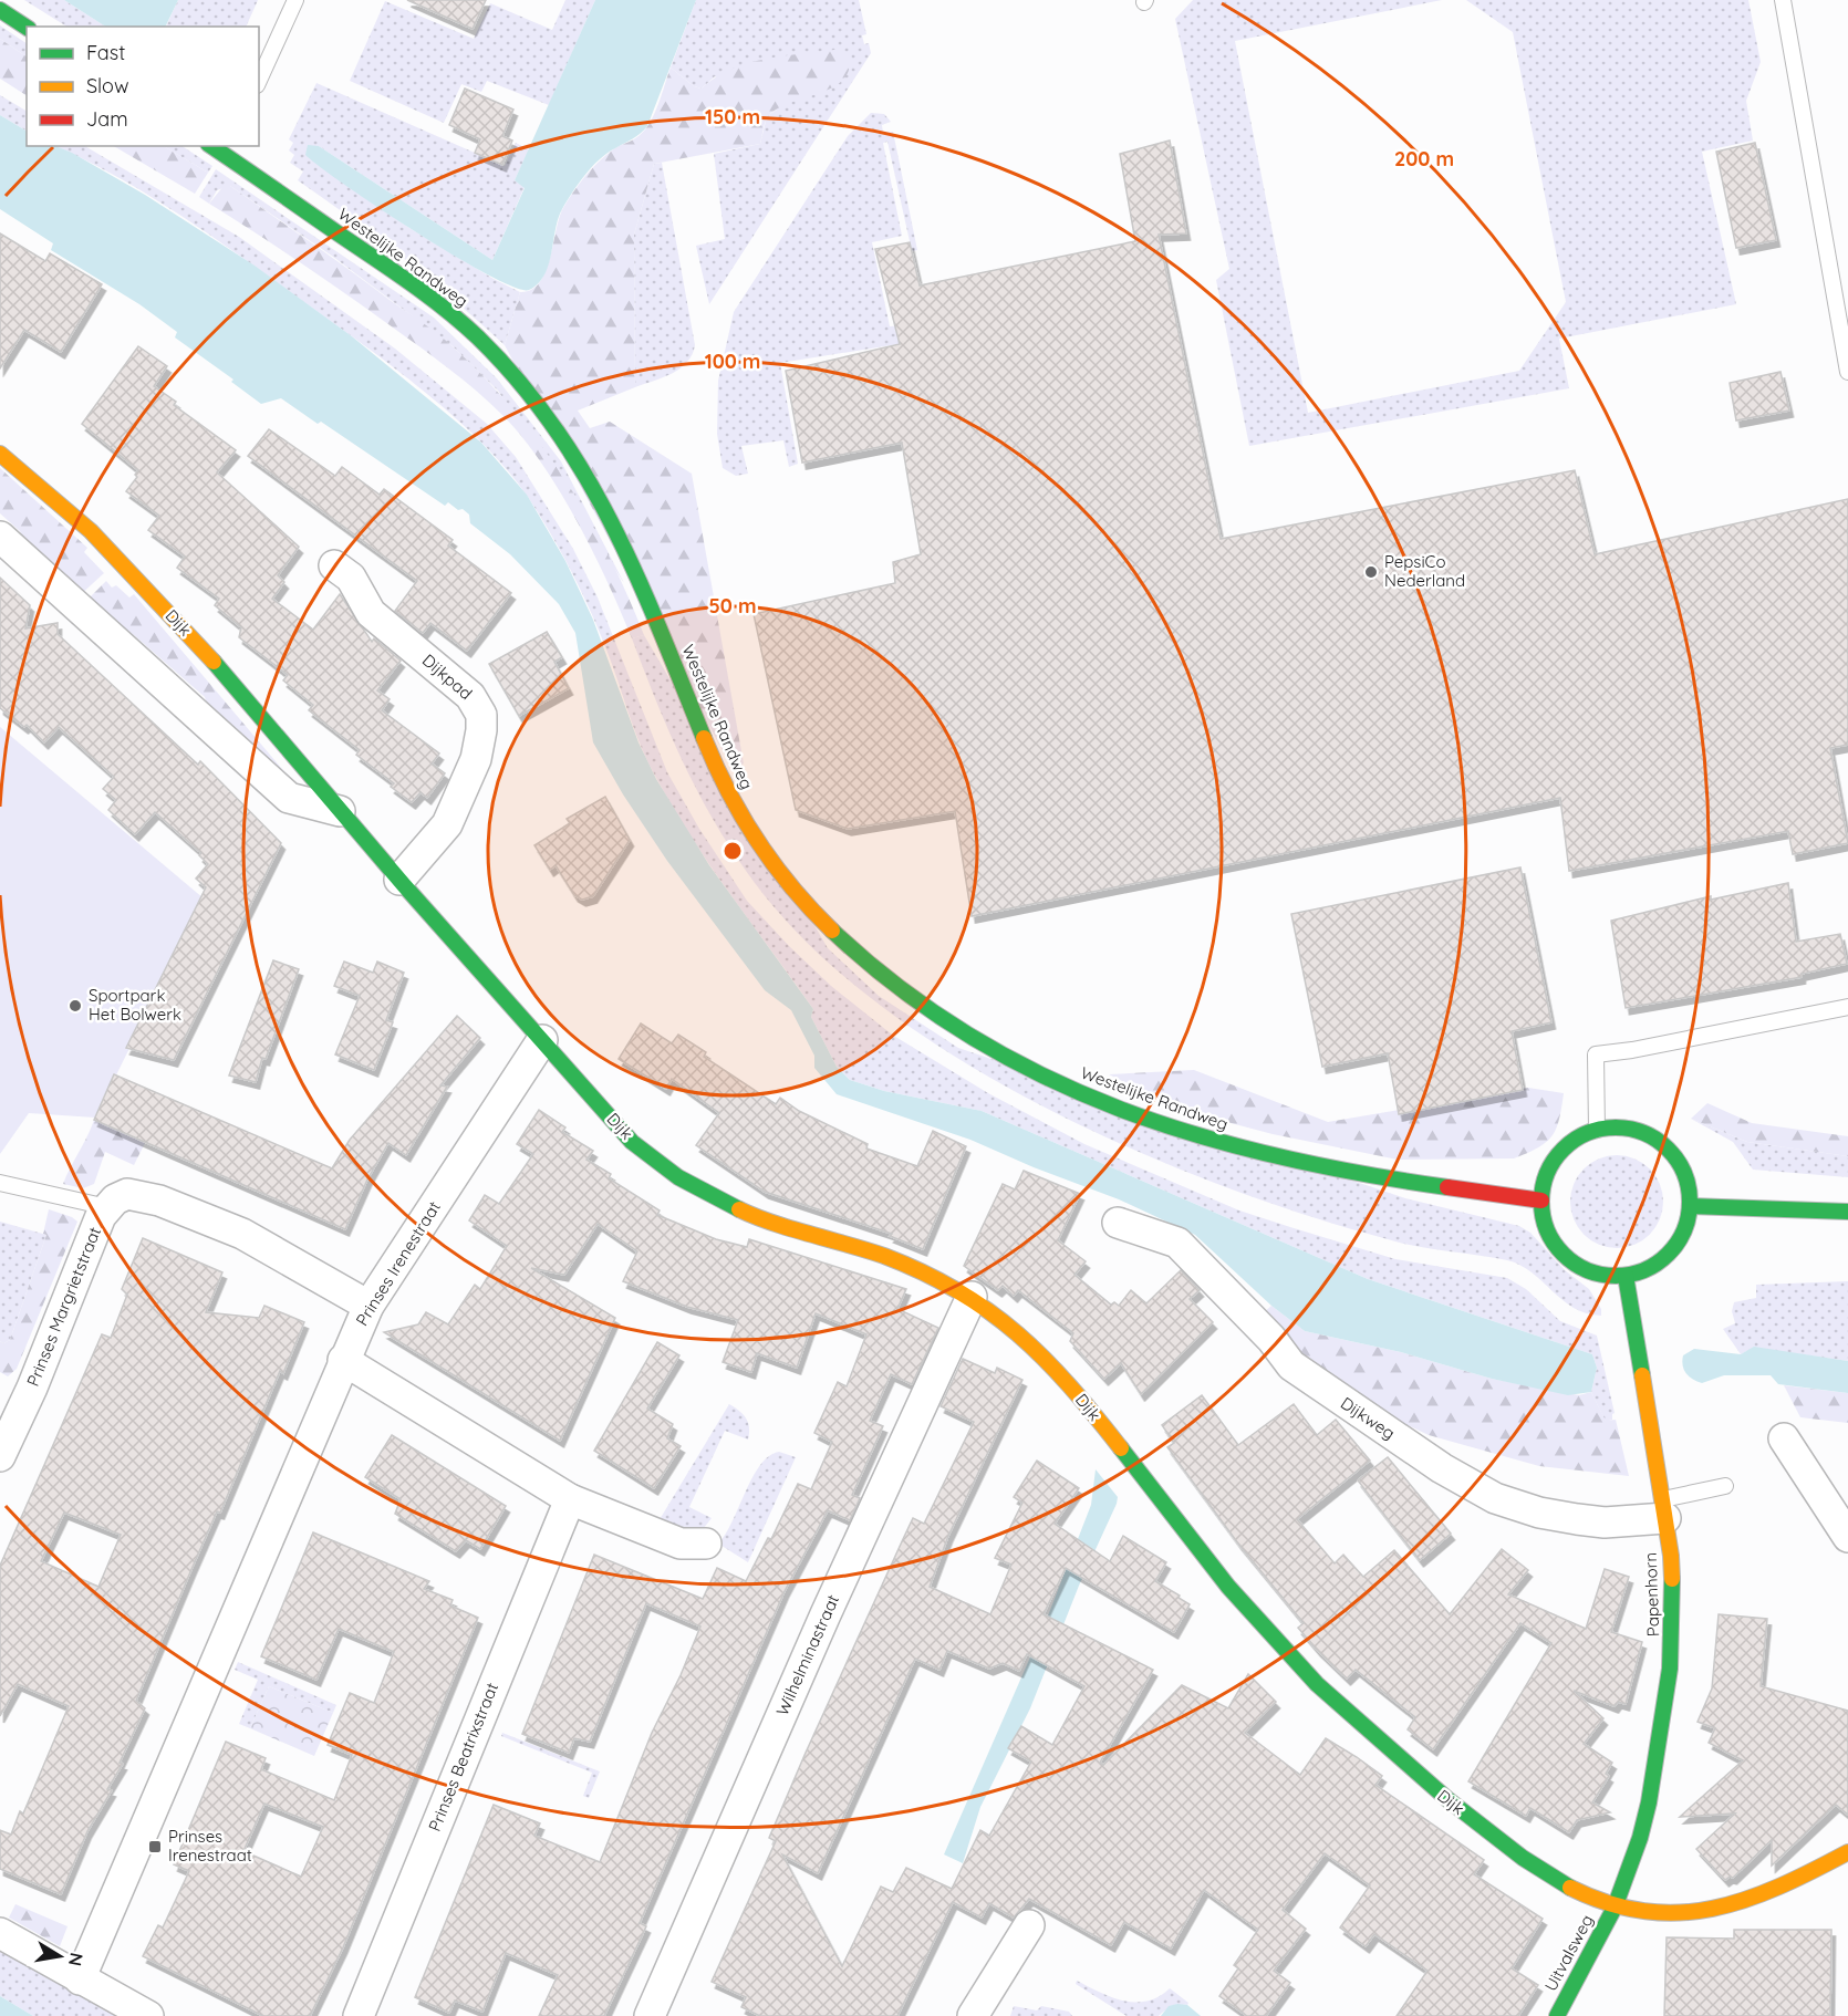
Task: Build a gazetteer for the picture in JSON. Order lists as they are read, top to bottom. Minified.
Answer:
{"streets":{"street":["Westelijke Randweg","Dijk","Dijkpad","Prinses Irenestraat","Prinses Margrietstraat","Dijkweg","Papenhorn","Wilhelminastraat","Prinses Beatrixstraat","Uitvalsweg"]},"crossings":[["Westelijke Randweg","Papenhorn"],["Dijk","Dijkpad"],["Dijk","Prinses Irenestraat"],["Dijk","Papenhorn"],["Dijk","Wilhelminastraat"],["Dijk","Uitvalsweg"],["Prinses Irenestraat","Prinses Margrietstraat"],["Dijkweg","Papenhorn"],["Papenhorn","Uitvalsweg"]],"places":{"other":["PepsiCo Nederland","Sportpark Het Bolwerk"],"transit":["Prinses Irenestraat"]},"legend":["Fast","Slow","Jam"],"north":"right","rings":["150 m","200 m","100 m","50 m"]}
